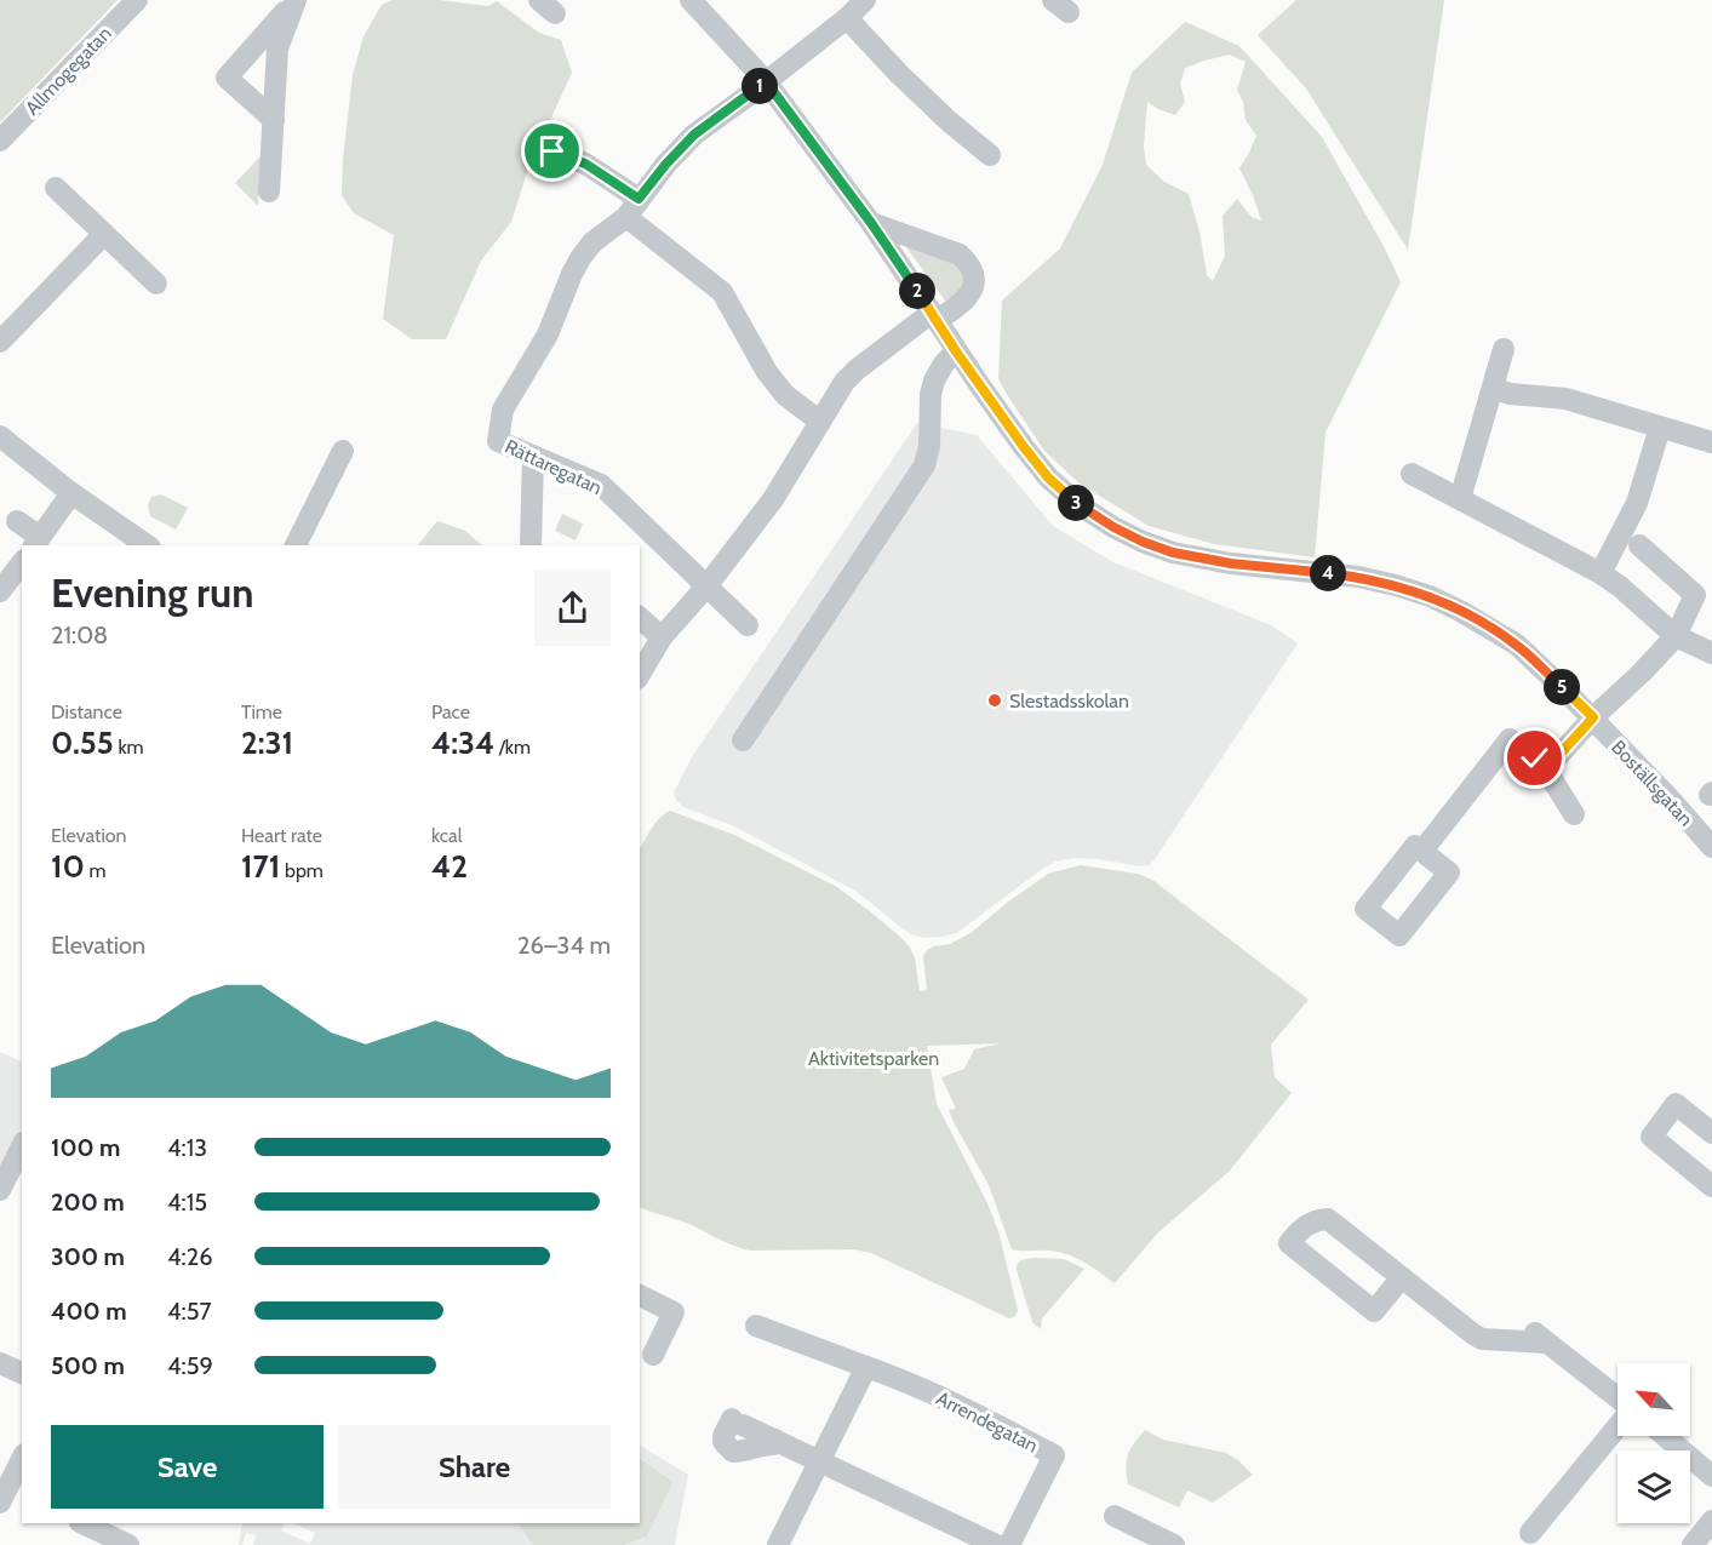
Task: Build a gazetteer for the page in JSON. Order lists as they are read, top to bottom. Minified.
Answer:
{"streets":{"street":["Allmogegatan","Rättaregatan","Boställsgatan","Arrendegatan"]},"parks":["Aktivitetsparken"],"places":["Slestadsskolan"],"north":"top left","page":{"pins":["1","2","3","4","5"],"heading":["Evening run","21:08"],"stats":[["Distance","0.55 km"],["Time","2:31"],["Pace","4:34 /km"],["Elevation","10 m"],["Heart rate","171 bpm"],["kcal","42"]],"chart":["Elevation","26–34 m"],"list":[{"name":"100 m","note":"4:13"},{"name":"200 m","note":"4:15"},{"name":"300 m","note":"4:26"},{"name":"400 m","note":"4:57"},{"name":"500 m","note":"4:59"}],"buttons":["Save","Share"]}}
